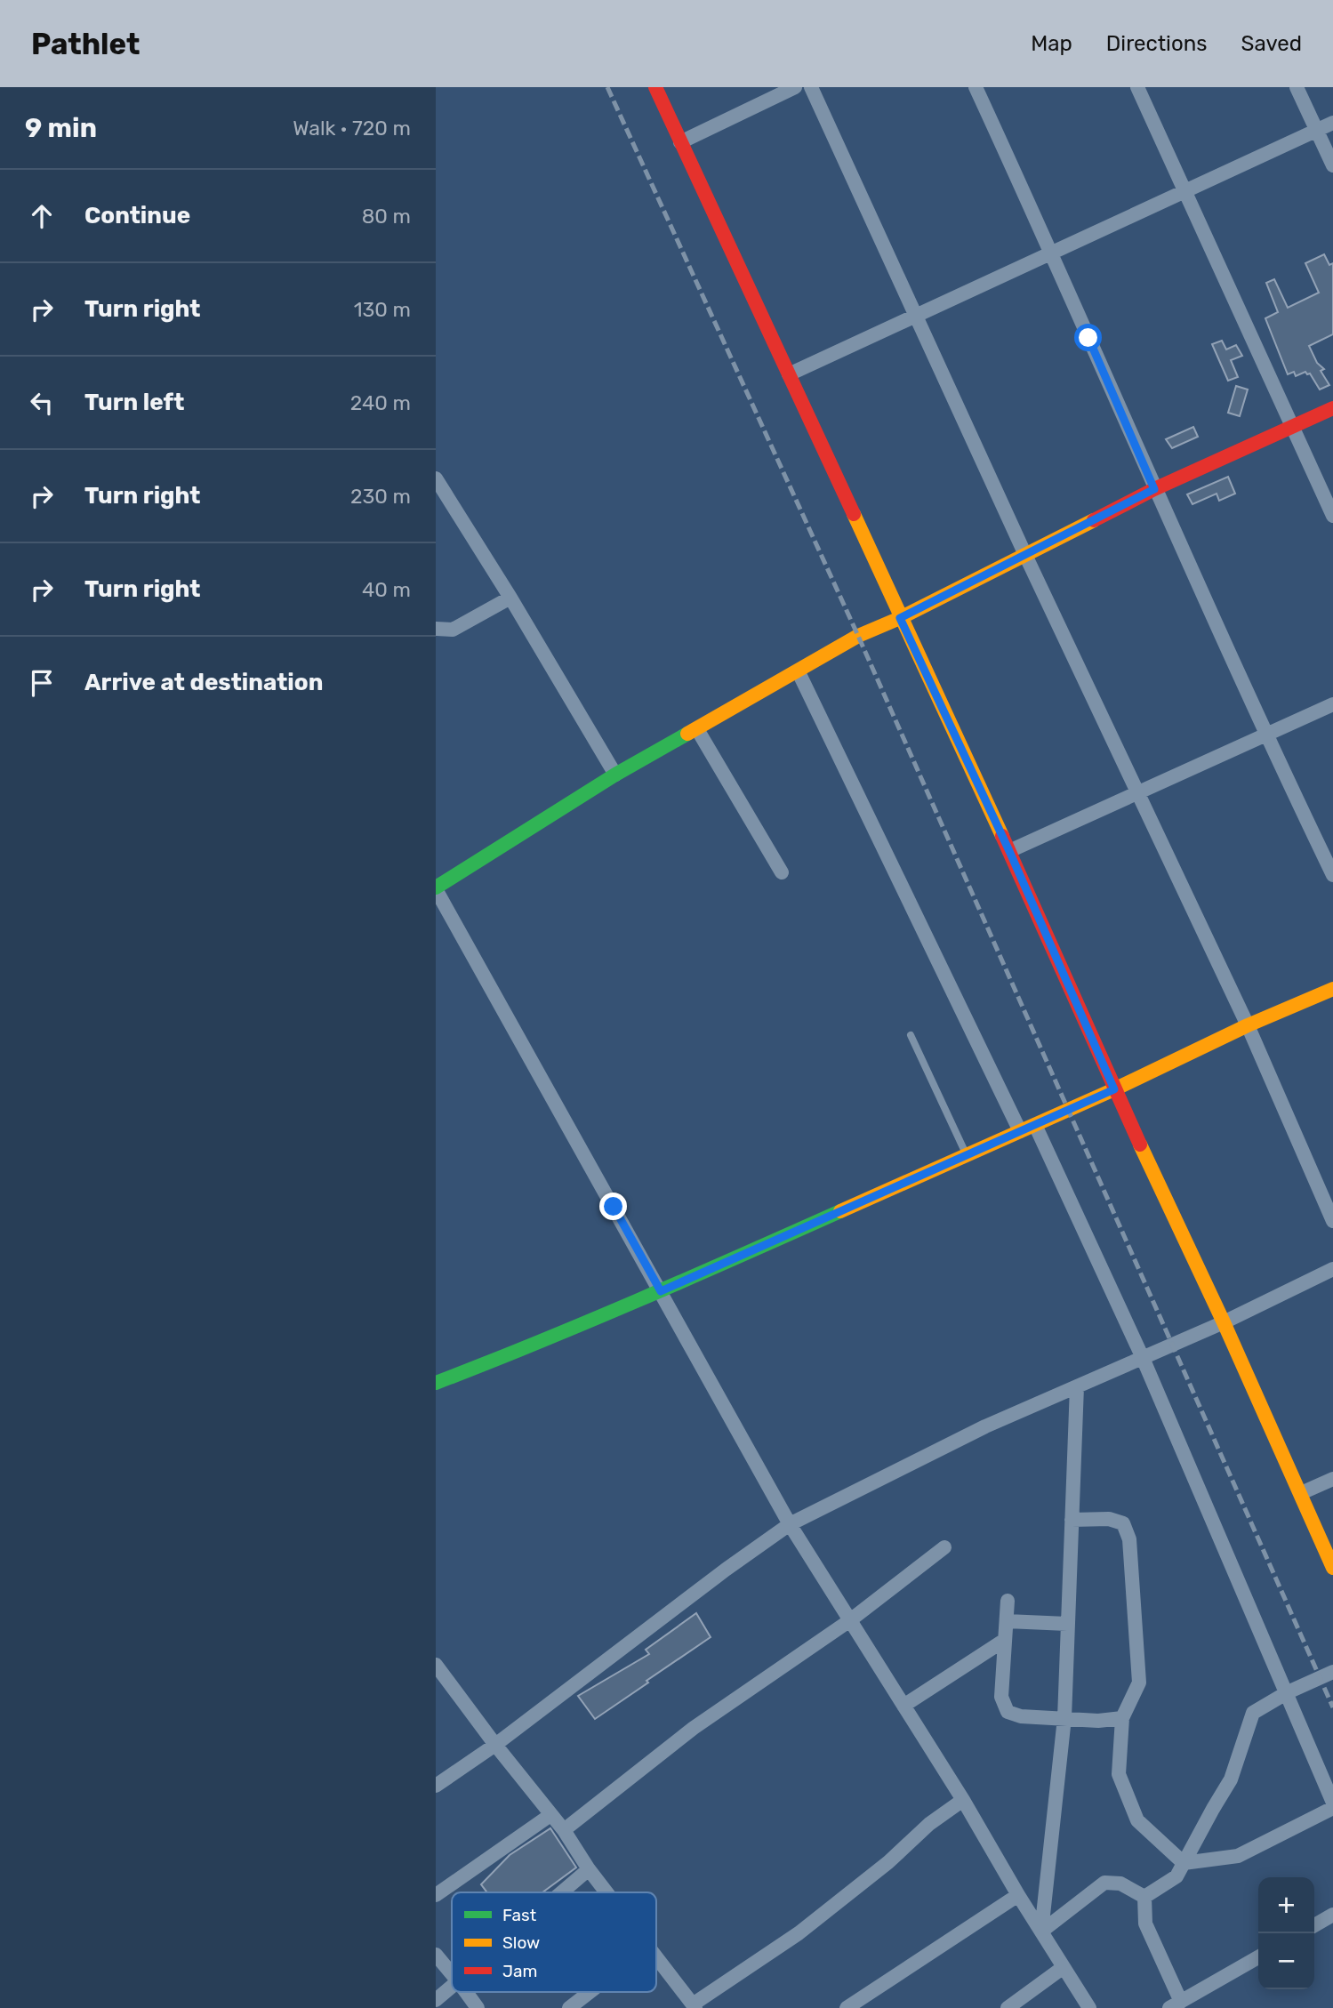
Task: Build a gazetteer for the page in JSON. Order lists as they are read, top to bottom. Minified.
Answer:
{"legend":["Fast","Slow","Jam"],"page":{"header":"Pathlet","nav":["Map","Directions","Saved"],"heading":["9 min","Walk · 720 m"],"list":[["Continue","80 m"],["Turn right","130 m"],["Turn left","240 m"],["Turn right","230 m"],["Turn right","40 m"],"Arrive at destination"],"map_buttons":["+","−"]}}
